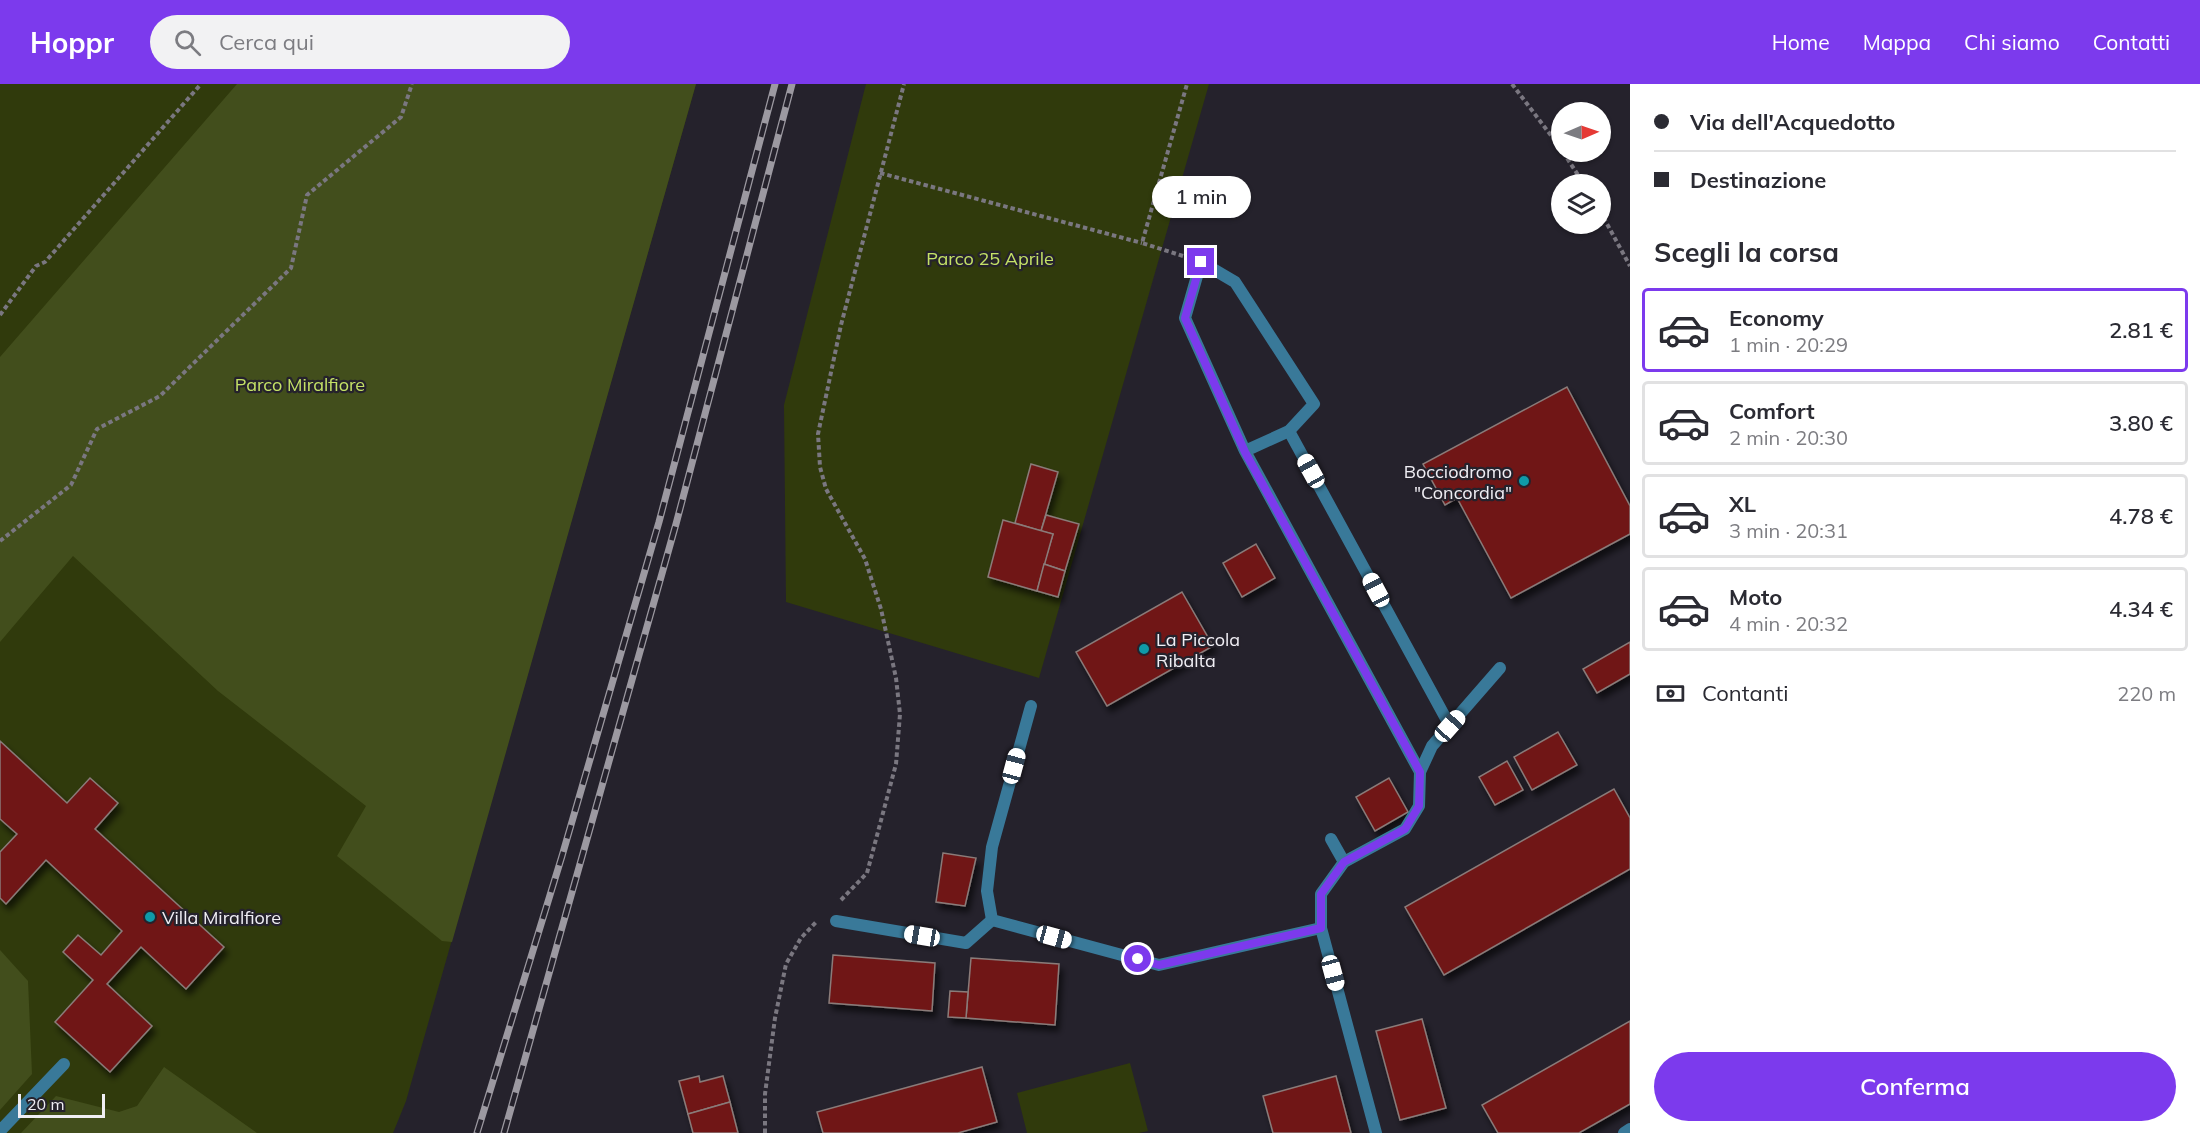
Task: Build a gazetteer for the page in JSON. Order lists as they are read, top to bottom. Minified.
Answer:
{"parks":["Parco 25 Aprile","Parco Miralfiore"],"places":["Bocciodromo \"Concordia\"","La Piccola Ribalta","Villa Miralfiore"],"scale_bar":"20 m","north":"right","page":{"header":"Hoppr","search":"Cerca qui","nav":["Home","Mappa","Chi siamo","Contatti"],"banner":["Via dell'Acquedotto","Destinazione"],"bubble":"1 min","heading":"Scegli la corsa","list":[{"name":"Economy","note":"1 min · 20:29","value":"2.81 €"},{"name":"Comfort","note":"2 min · 20:30","value":"3.80 €"},{"name":"XL","note":"3 min · 20:31","value":"4.78 €"},{"name":"Moto","note":"4 min · 20:32","value":"4.34 €"}],"pay":["Contanti","220 m"],"buttons":"Conferma","scale":"20 m"}}
